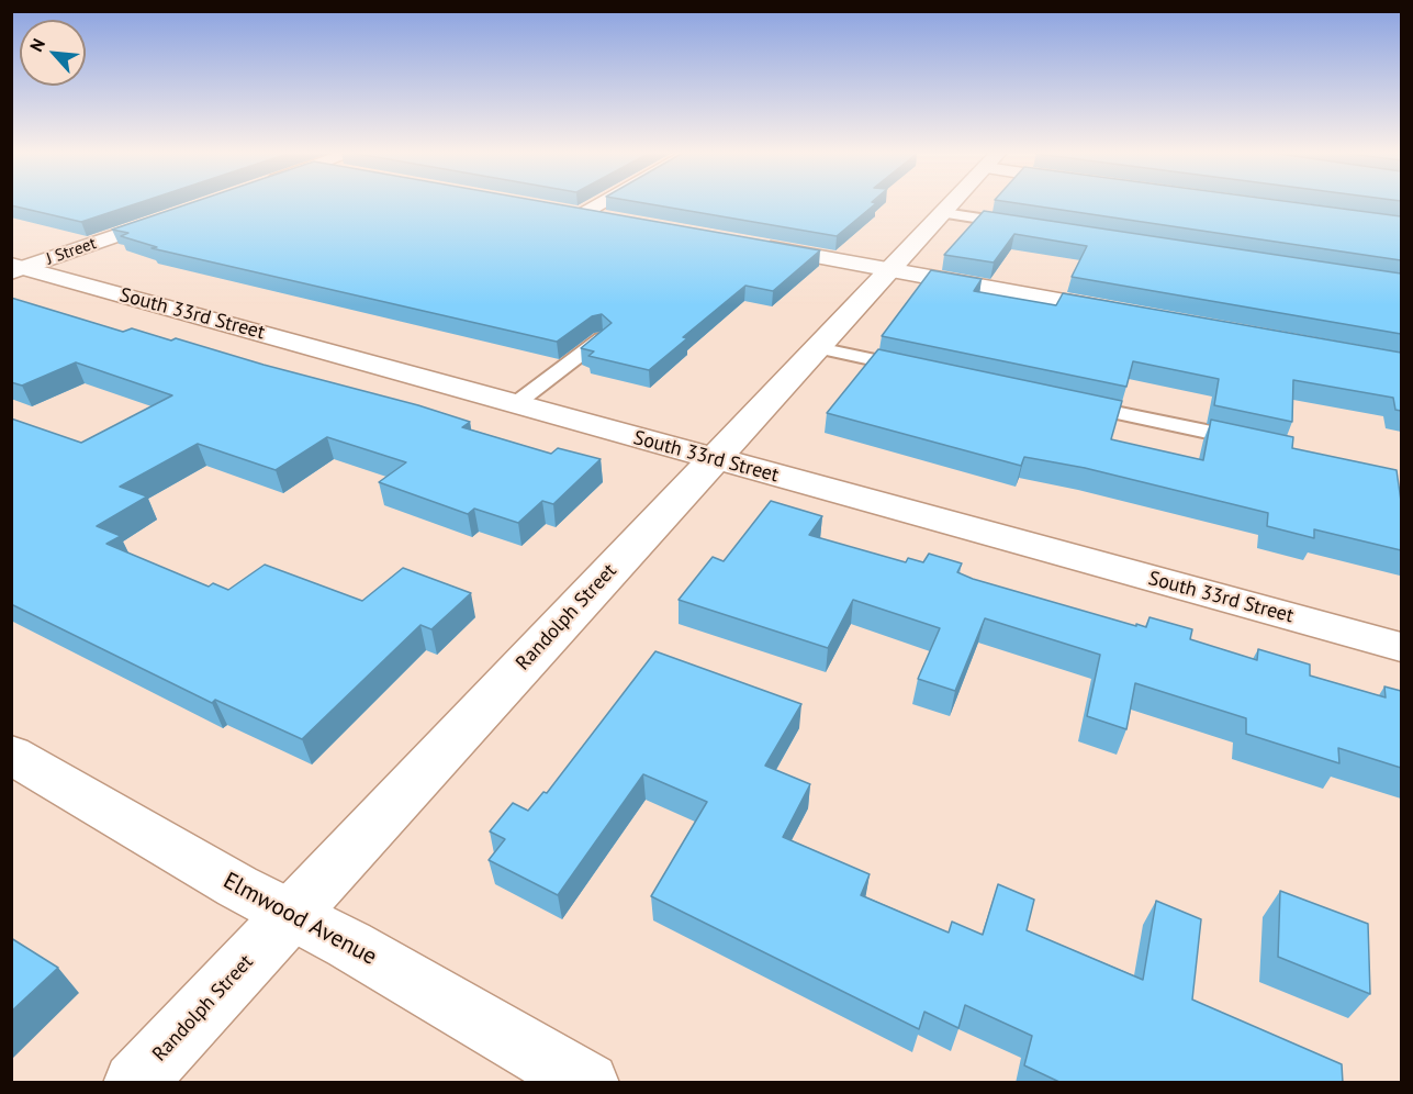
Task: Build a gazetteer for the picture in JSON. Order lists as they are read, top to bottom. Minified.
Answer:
{"streets":{"main road":["J Street","South 33rd Street","Randolph Street","Elmwood Avenue"]},"crossings":[["J Street","South 33rd Street"],["South 33rd Street","Randolph Street"],["Randolph Street","Elmwood Avenue"]],"north":"top left"}
